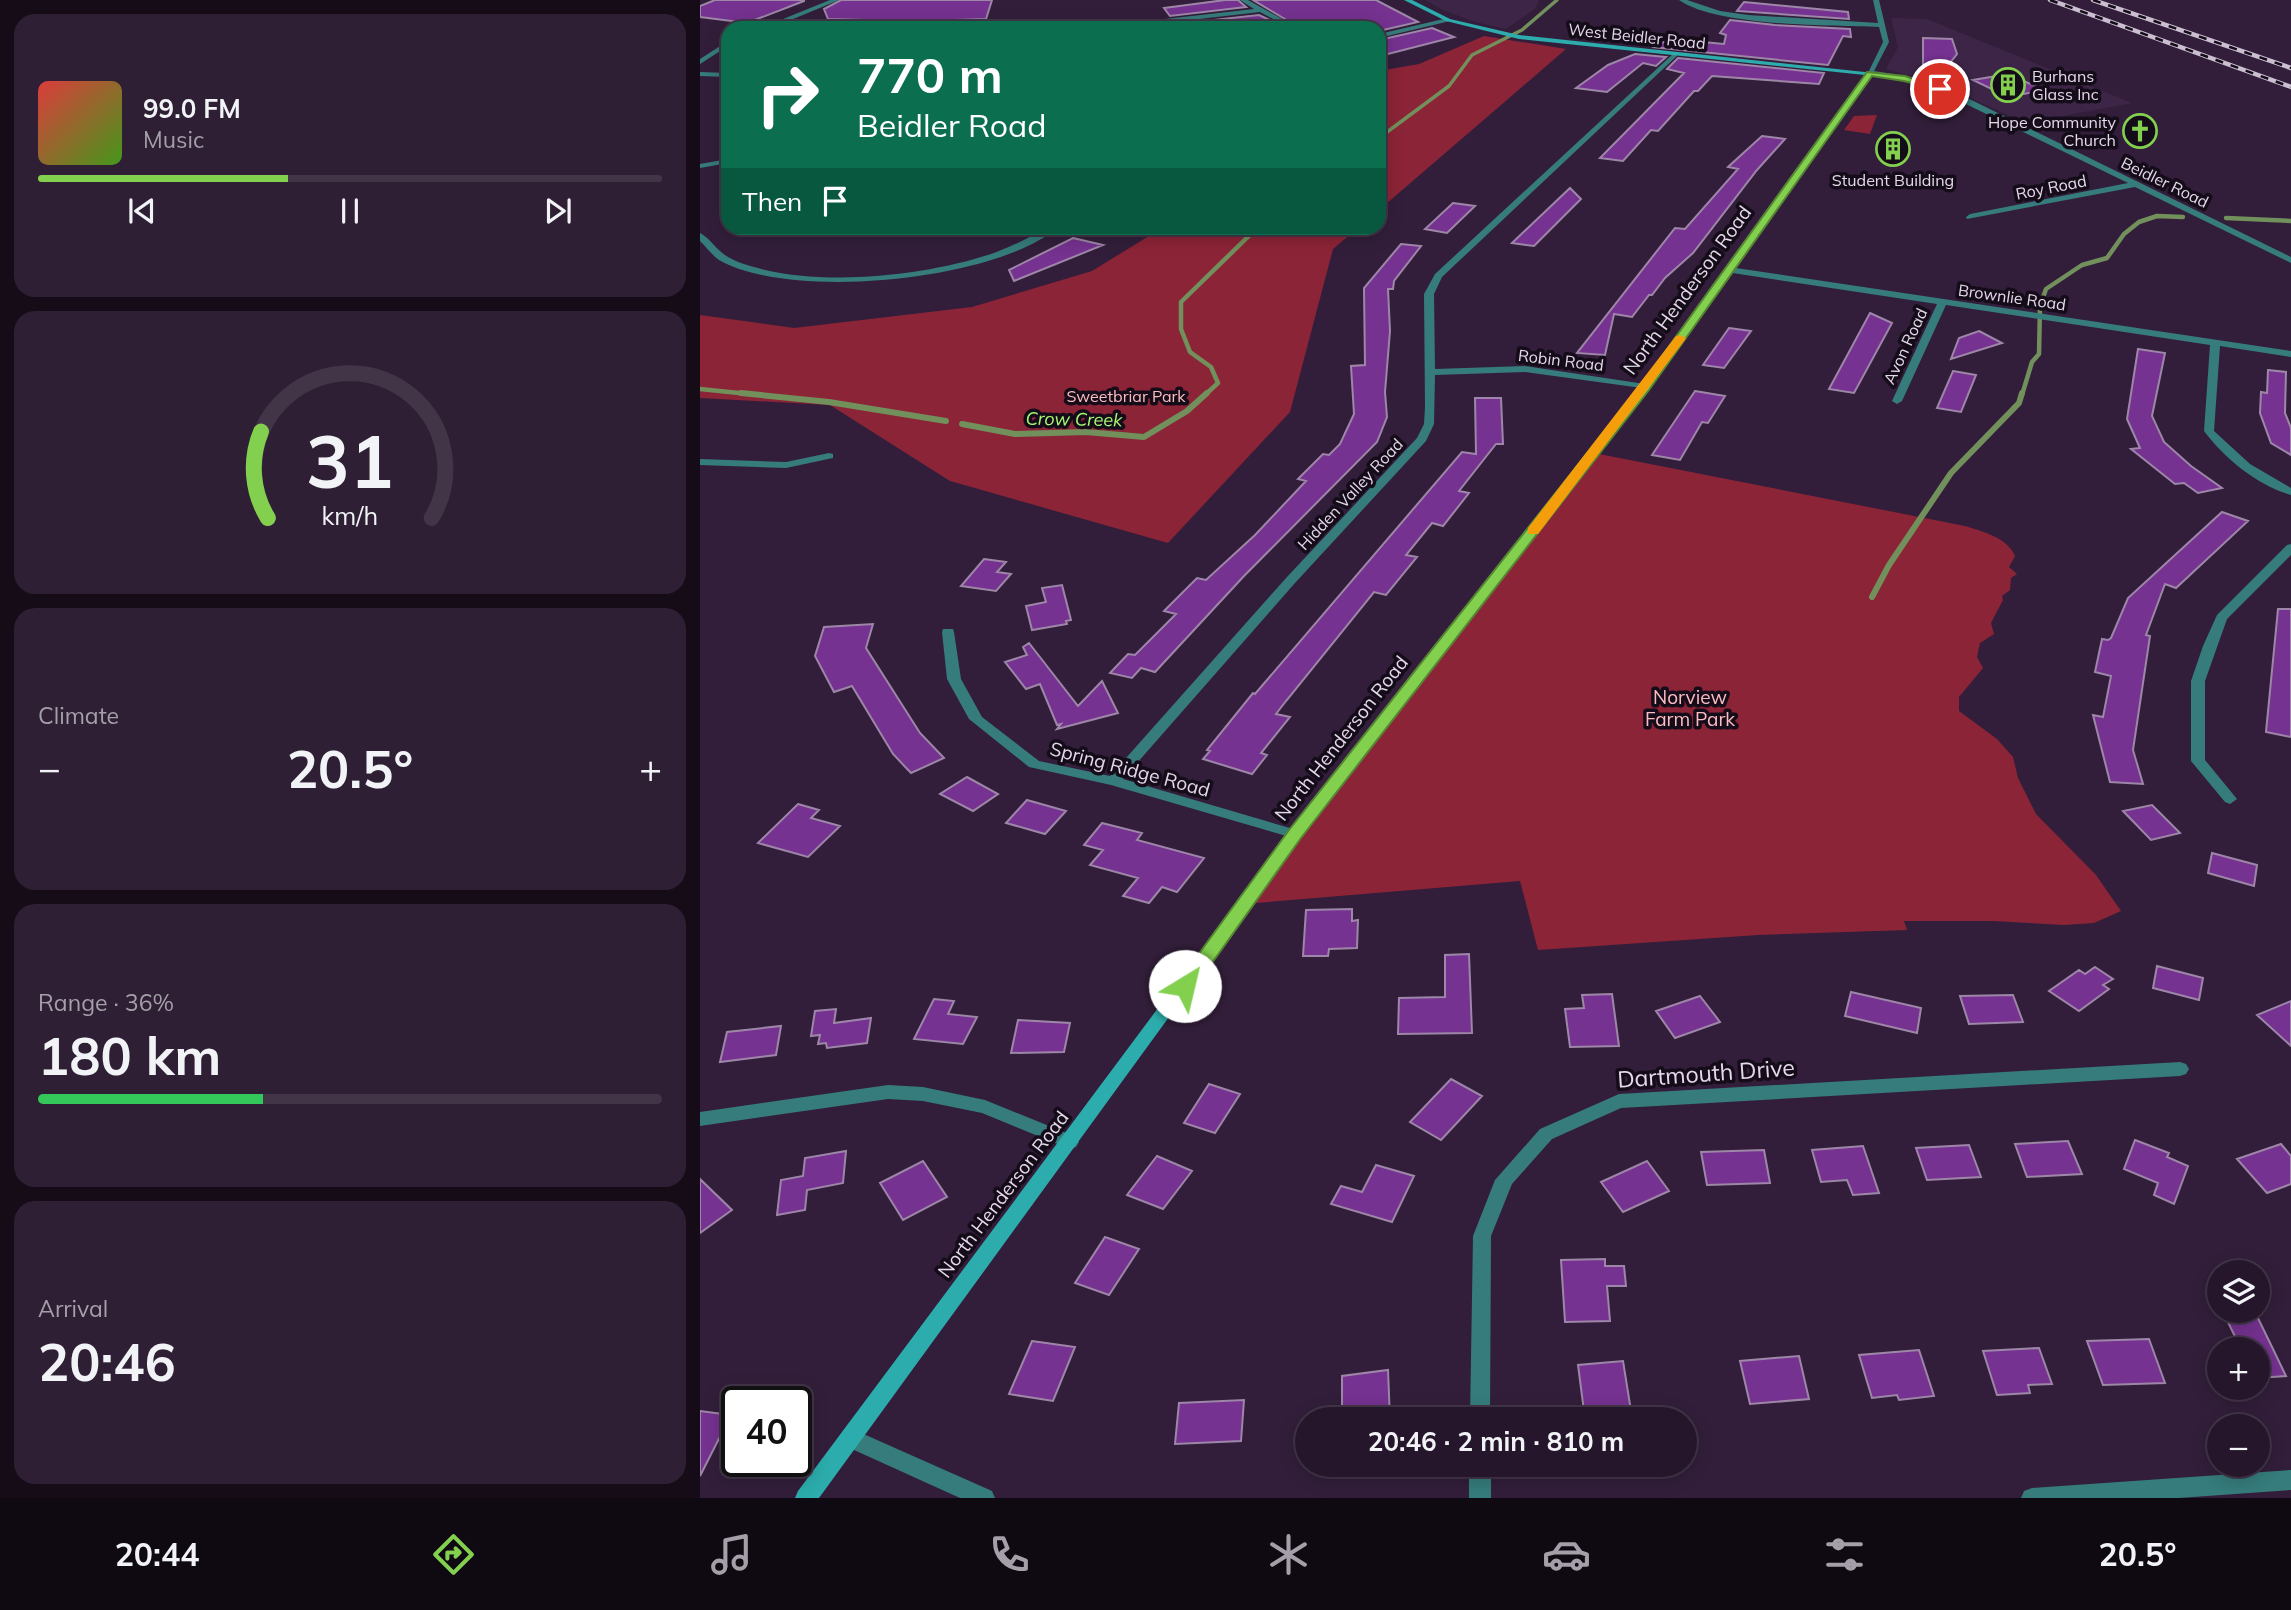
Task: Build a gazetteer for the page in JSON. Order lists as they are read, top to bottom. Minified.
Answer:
{"streets":{"street":["West Beidler Road","Beidler Road","Roy Road","North Henderson Road","Brownlie Road","Avon Road","Robin Road","Hidden Valley Road","Spring Ridge Road","Dartmouth Drive"]},"crossings":[["West Beidler Road","Beidler Road"],["West Beidler Road","North Henderson Road"],["West Beidler Road","Hidden Valley Road"],["Beidler Road","Roy Road"],["Beidler Road","North Henderson Road"],["North Henderson Road","Brownlie Road"],["North Henderson Road","Robin Road"],["North Henderson Road","Spring Ridge Road"],["Brownlie Road","Avon Road"],["Robin Road","Hidden Valley Road"],["Hidden Valley Road","Spring Ridge Road"]],"water":["Crow Creek"],"parks":["Sweetbriar Park","Norview Farm Park"],"places":{"building":["Burhans Glass Inc","Student Building"],"church":["Hope Community Church"]},"page":{"turn":["770 m","Beidler Road"],"song":["99.0 FM","Music"],"then":"Then","tile":["Climate",["Range · 36%","180 km"],["Arrival","20:46"]],"heat":["−","20.5°","+"],"map_buttons":["+","−"],"limit":"40","trip":"20:46 · 2 min · 810 m","tabs":["20:44","20.5°"],"gauge":["31","km/h"]}}
